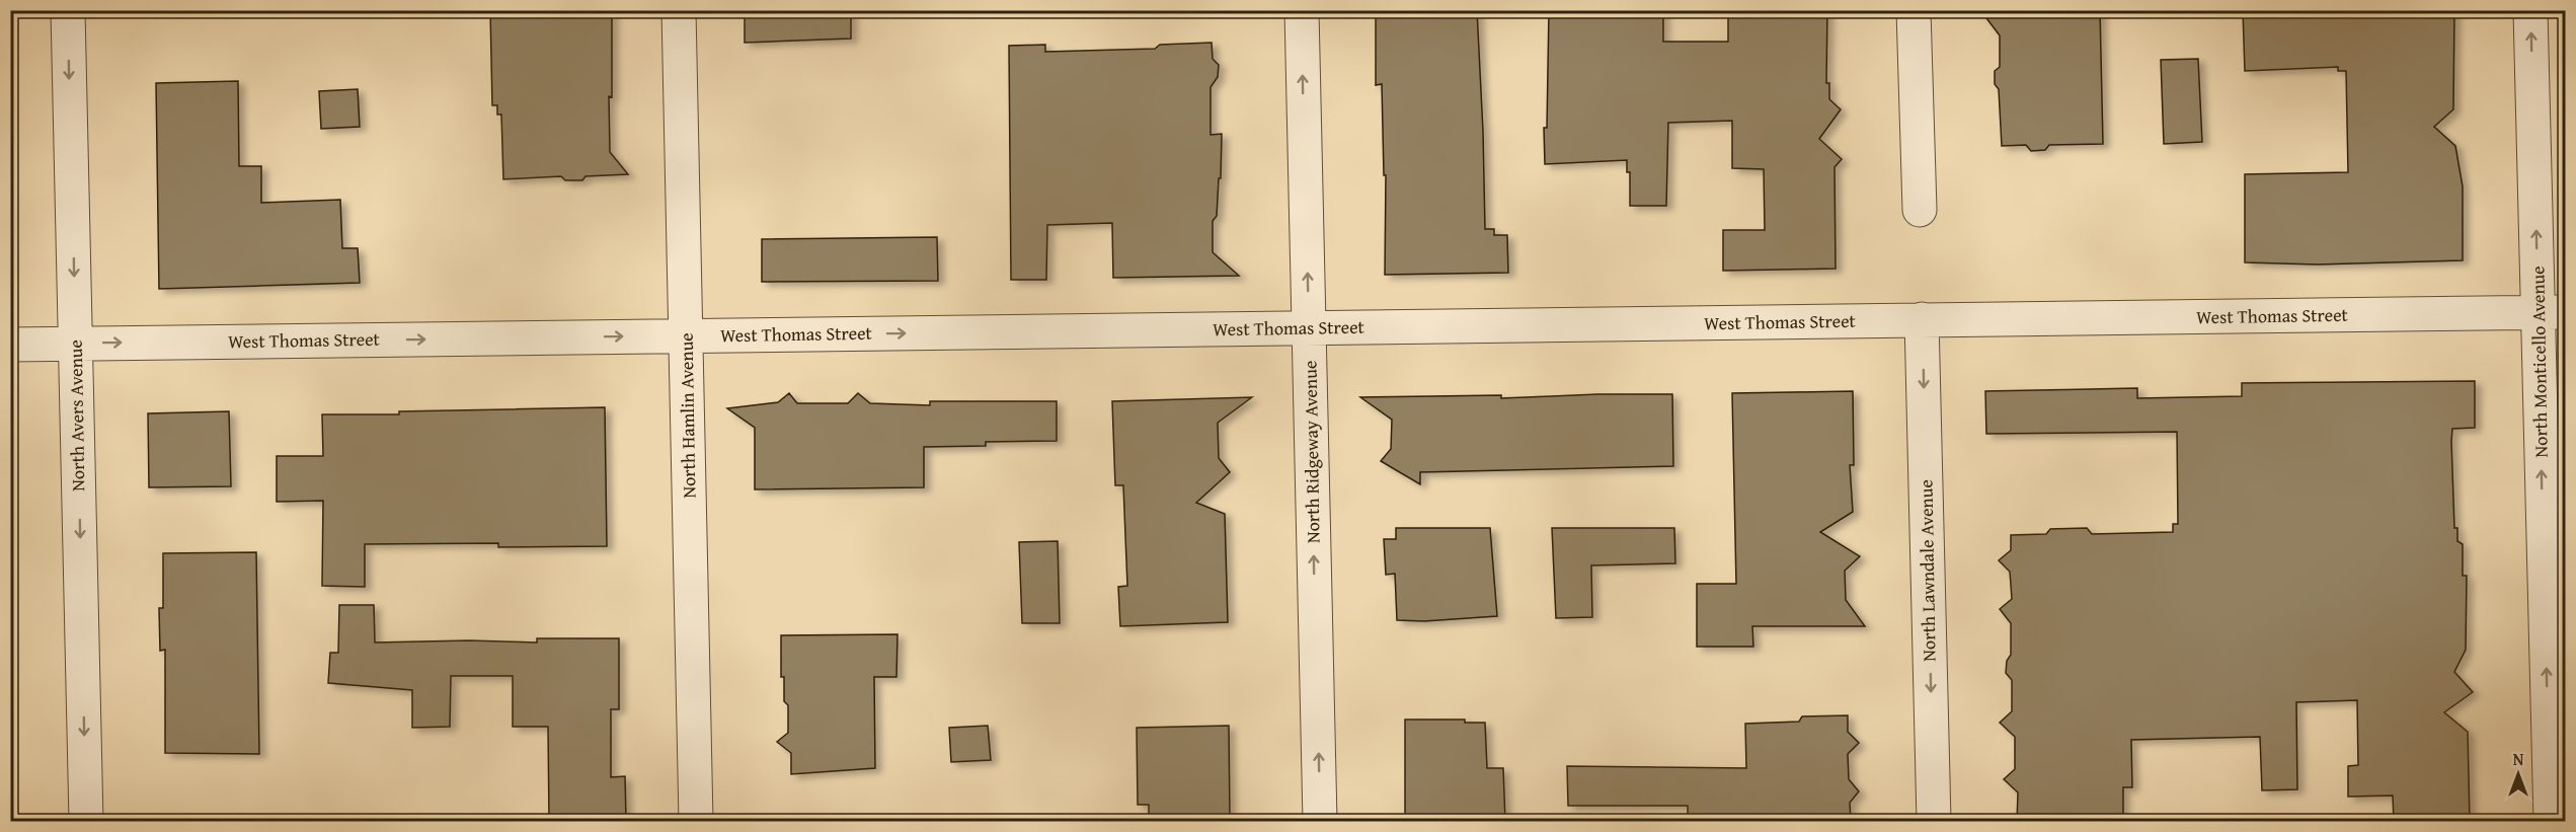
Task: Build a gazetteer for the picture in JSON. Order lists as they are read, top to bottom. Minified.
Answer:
{"streets":{"street":["West Thomas Street","North Monticello Avenue","North Avers Avenue","North Hamlin Avenue","North Ridgeway Avenue","North Lawndale Avenue"]},"crossings":[["West Thomas Street","North Monticello Avenue"],["West Thomas Street","North Avers Avenue"],["West Thomas Street","North Hamlin Avenue"],["West Thomas Street","North Ridgeway Avenue"],["West Thomas Street","North Lawndale Avenue"]],"one_way":["West Thomas Street","North Monticello Avenue","North Avers Avenue","North Ridgeway Avenue","North Lawndale Avenue"],"north":"top"}
